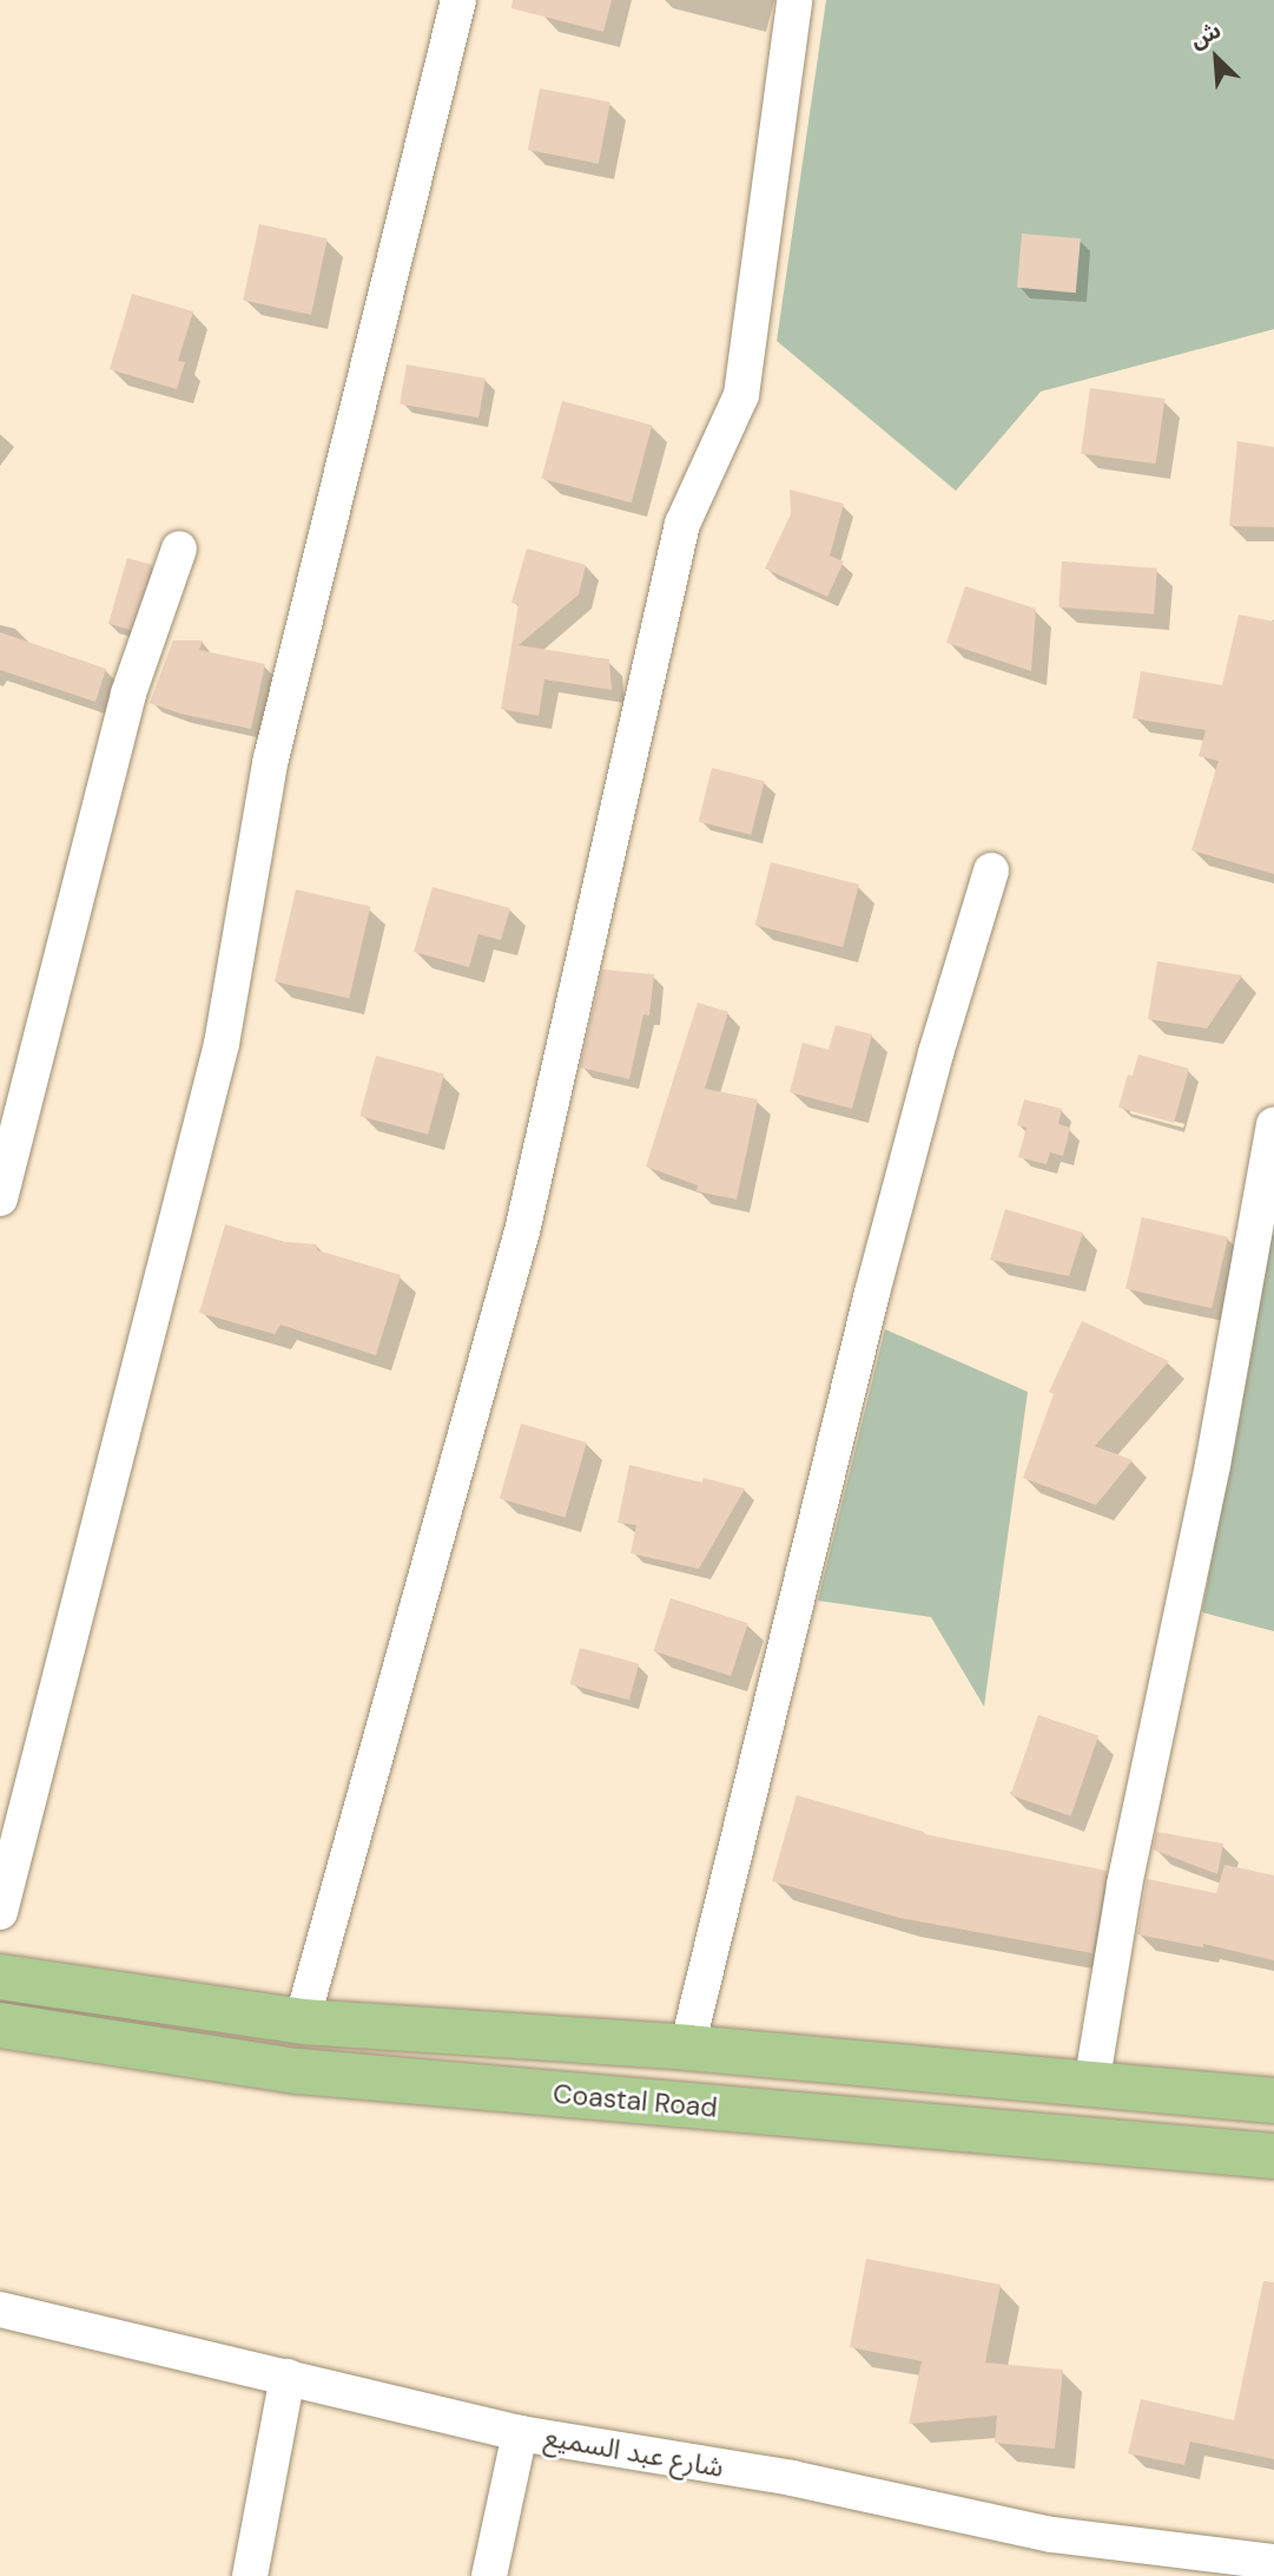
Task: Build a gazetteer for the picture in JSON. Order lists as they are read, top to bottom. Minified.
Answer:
{"streets":{"highway":["Coastal Road"],"street":["شارع عبد السميع"]},"north":"top left"}
